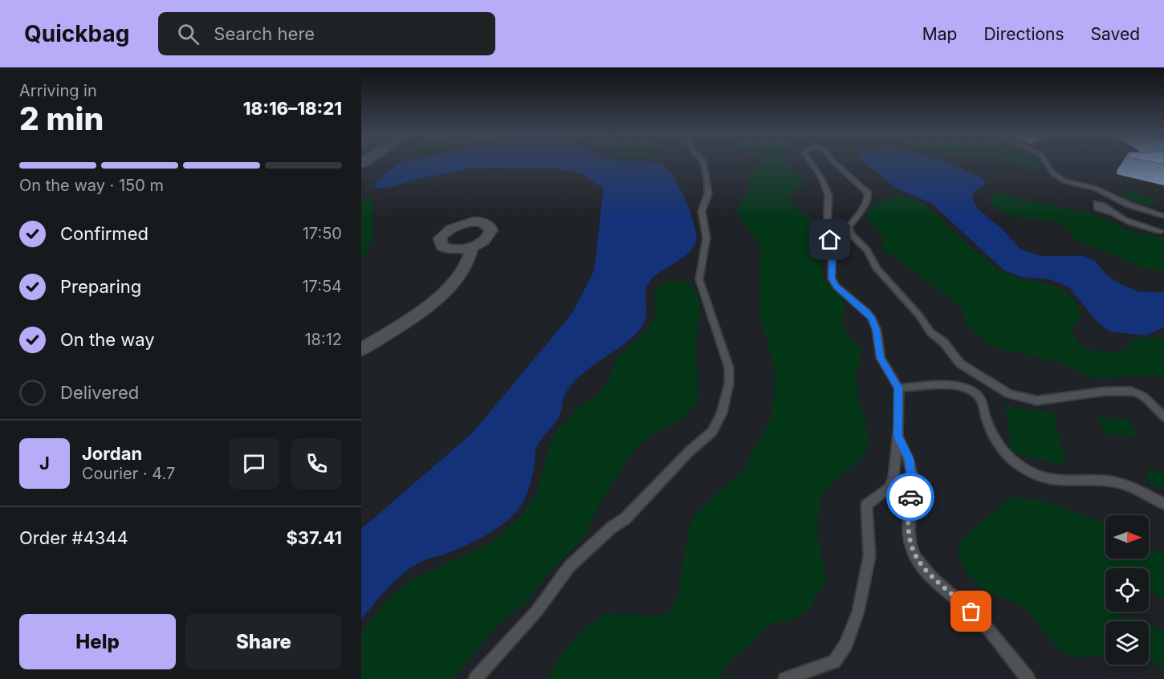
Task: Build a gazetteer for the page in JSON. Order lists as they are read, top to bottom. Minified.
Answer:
{"north":"right","page":{"header":"Quickbag","search":"Search here","nav":["Map","Directions","Saved"],"heading":["2 min","Arriving in","18:16–18:21"],"panel":["Jordan","Courier · 4.7","Order #4344","$37.41"],"bar":"On the way · 150 m","list":[["Confirmed","17:50"],["Preparing","17:54"],["On the way","18:12"],"Delivered"],"round":"J","buttons":["Help","Share"]}}
